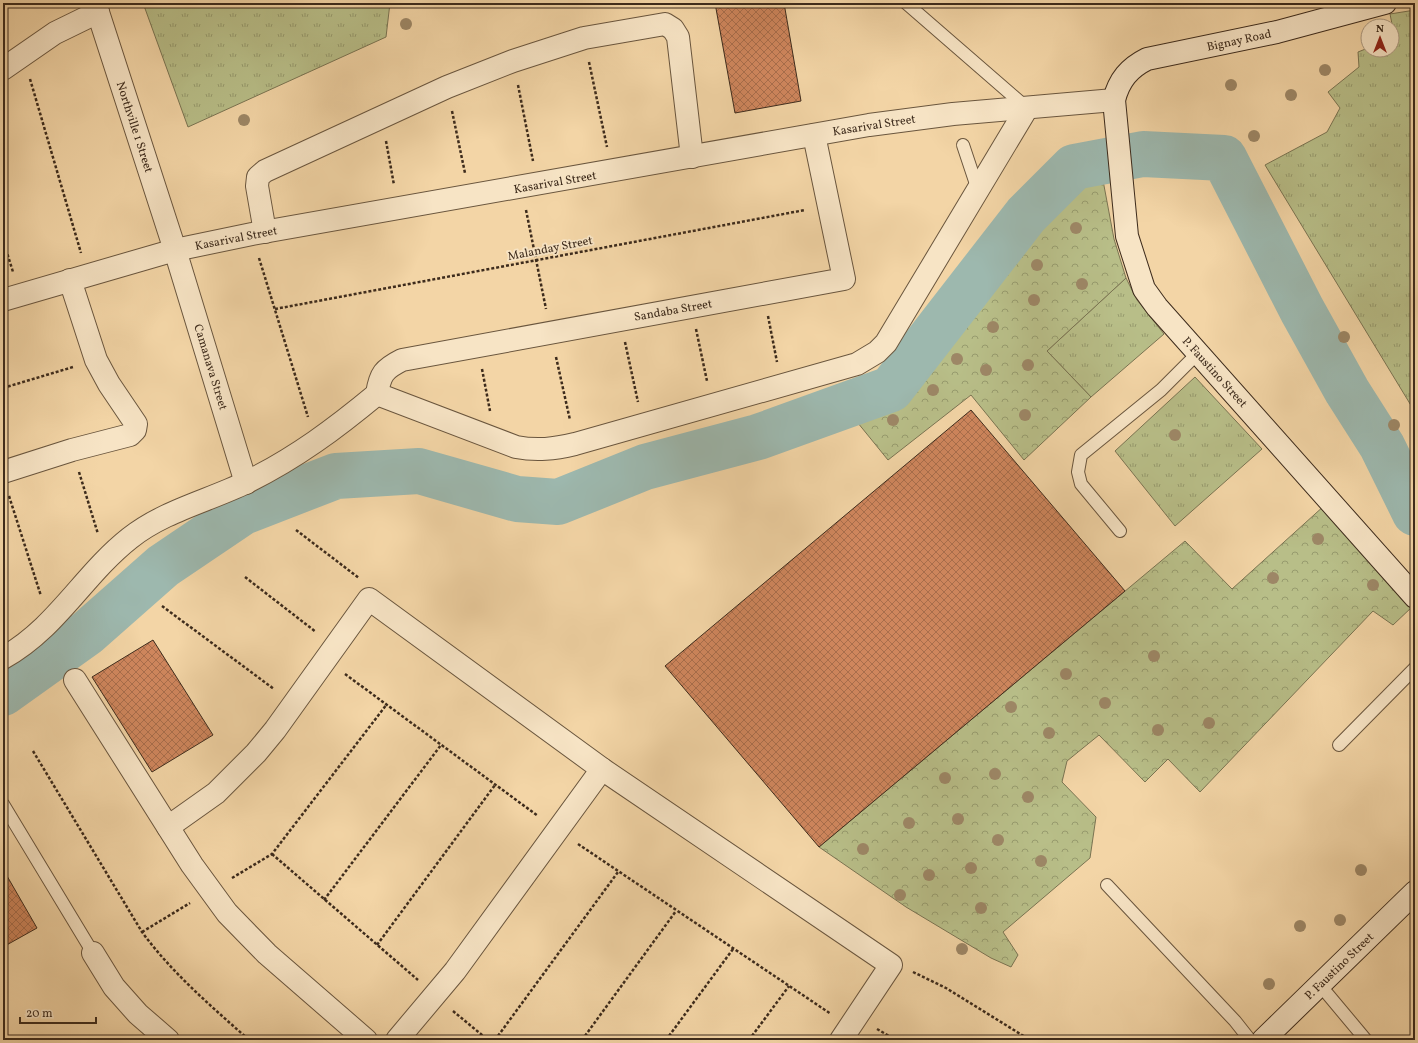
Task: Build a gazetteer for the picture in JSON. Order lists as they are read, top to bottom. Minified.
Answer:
{"streets":{"street":["Bignay Road","Kasarival Street","Northville 1 Street","Sandaba Street","Camanava Street","P. Faustino Street"],"path":["Malanday Street"]},"crossings":[["Bignay Road","Kasarival Street"],["Bignay Road","P. Faustino Street"],["Kasarival Street","Northville 1 Street"],["Kasarival Street","Sandaba Street"],["Kasarival Street","Camanava Street"],["Kasarival Street","P. Faustino Street"],["Northville 1 Street","Camanava Street"],["Malanday Street","Sandaba Street"]],"scale_bar":"20 m","north":"top"}
